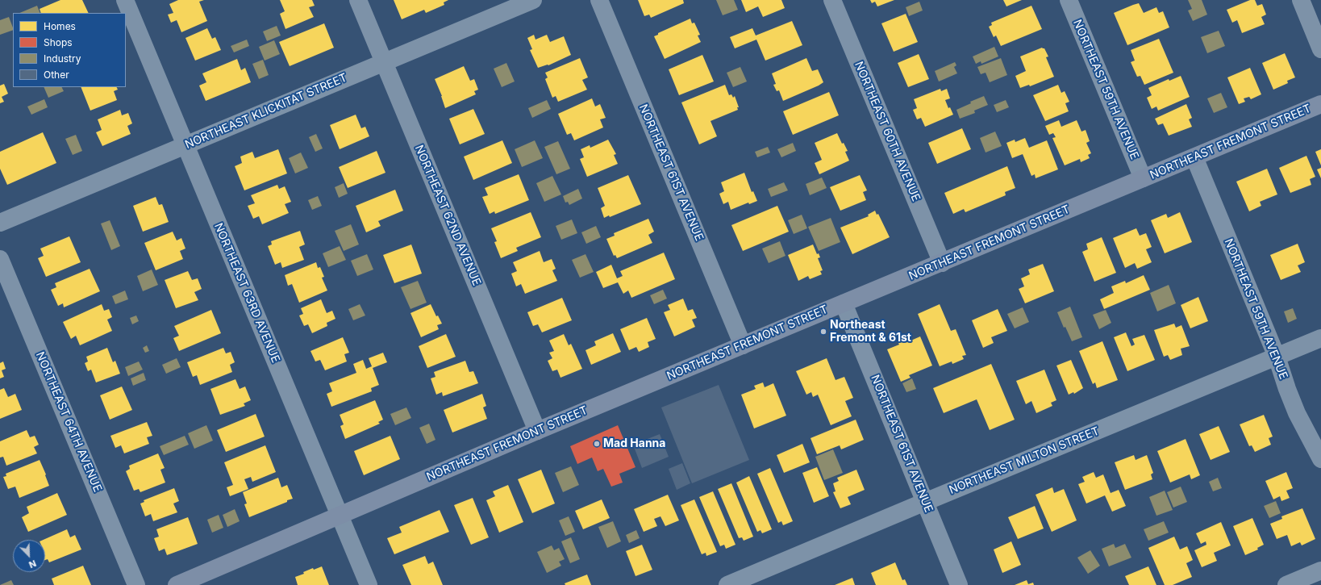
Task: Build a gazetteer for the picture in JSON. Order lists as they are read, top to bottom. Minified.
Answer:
{"streets":{"main road":["NORTHEAST FREMONT STREET"],"street":["NORTHEAST 59TH AVENUE","NORTHEAST KLICKITAT STREET","NORTHEAST 60TH AVENUE","NORTHEAST 61ST AVENUE","NORTHEAST 62ND AVENUE","NORTHEAST 63RD AVENUE","NORTHEAST 64TH AVENUE","NORTHEAST MILTON STREET"]},"crossings":[["NORTHEAST 59TH AVENUE","NORTHEAST FREMONT STREET"],["NORTHEAST 59TH AVENUE","NORTHEAST MILTON STREET"],["NORTHEAST KLICKITAT STREET","NORTHEAST 62ND AVENUE"],["NORTHEAST KLICKITAT STREET","NORTHEAST 63RD AVENUE"],["NORTHEAST 60TH AVENUE","NORTHEAST FREMONT STREET"],["NORTHEAST FREMONT STREET","NORTHEAST 61ST AVENUE"],["NORTHEAST FREMONT STREET","NORTHEAST 62ND AVENUE"],["NORTHEAST FREMONT STREET","NORTHEAST 63RD AVENUE"],["NORTHEAST 61ST AVENUE","NORTHEAST MILTON STREET"]],"places":["Northeast Fremont & 61st","Mad Hanna"],"legend":["Homes","Shops","Industry","Other"],"north":"bottom right"}
